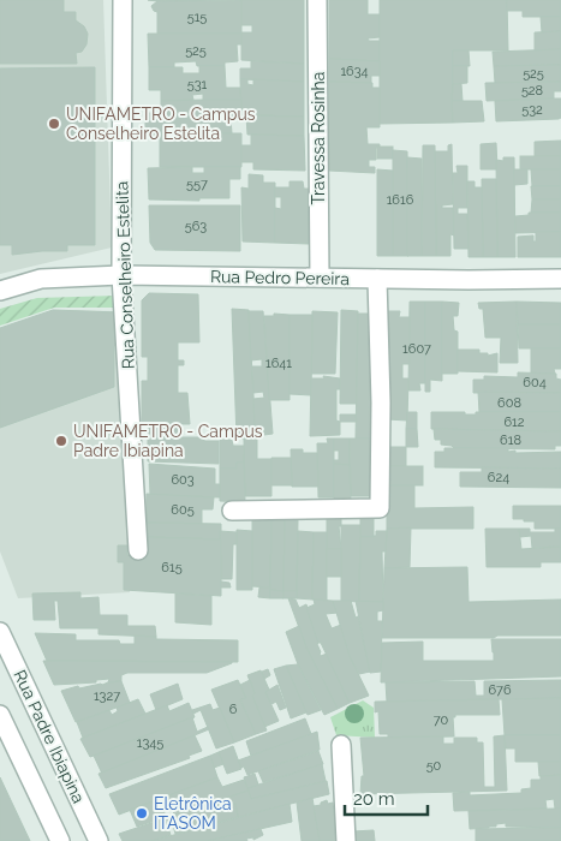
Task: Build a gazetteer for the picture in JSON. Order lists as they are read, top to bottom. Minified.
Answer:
{"streets":{"street":["Travessa Rosinha","Rua Conselheiro Estelita","Rua Pedro Pereira","Rua Padre Ibiapina"]},"crossings":[["Travessa Rosinha","Rua Pedro Pereira"],["Rua Conselheiro Estelita","Rua Pedro Pereira"]],"places":["UNIFAMETRO - Campus Conselheiro Estelita","UNIFAMETRO - Campus Padre Ibiapina","Eletrônica ITASOM"],"house_numbers":["515","525","1634","525","531","528","532","557","1616","563","1607","1641","604","608","612","618","624","603","605","615","676","1327","6","70","1345","50"],"scale_bar":"20 m"}
